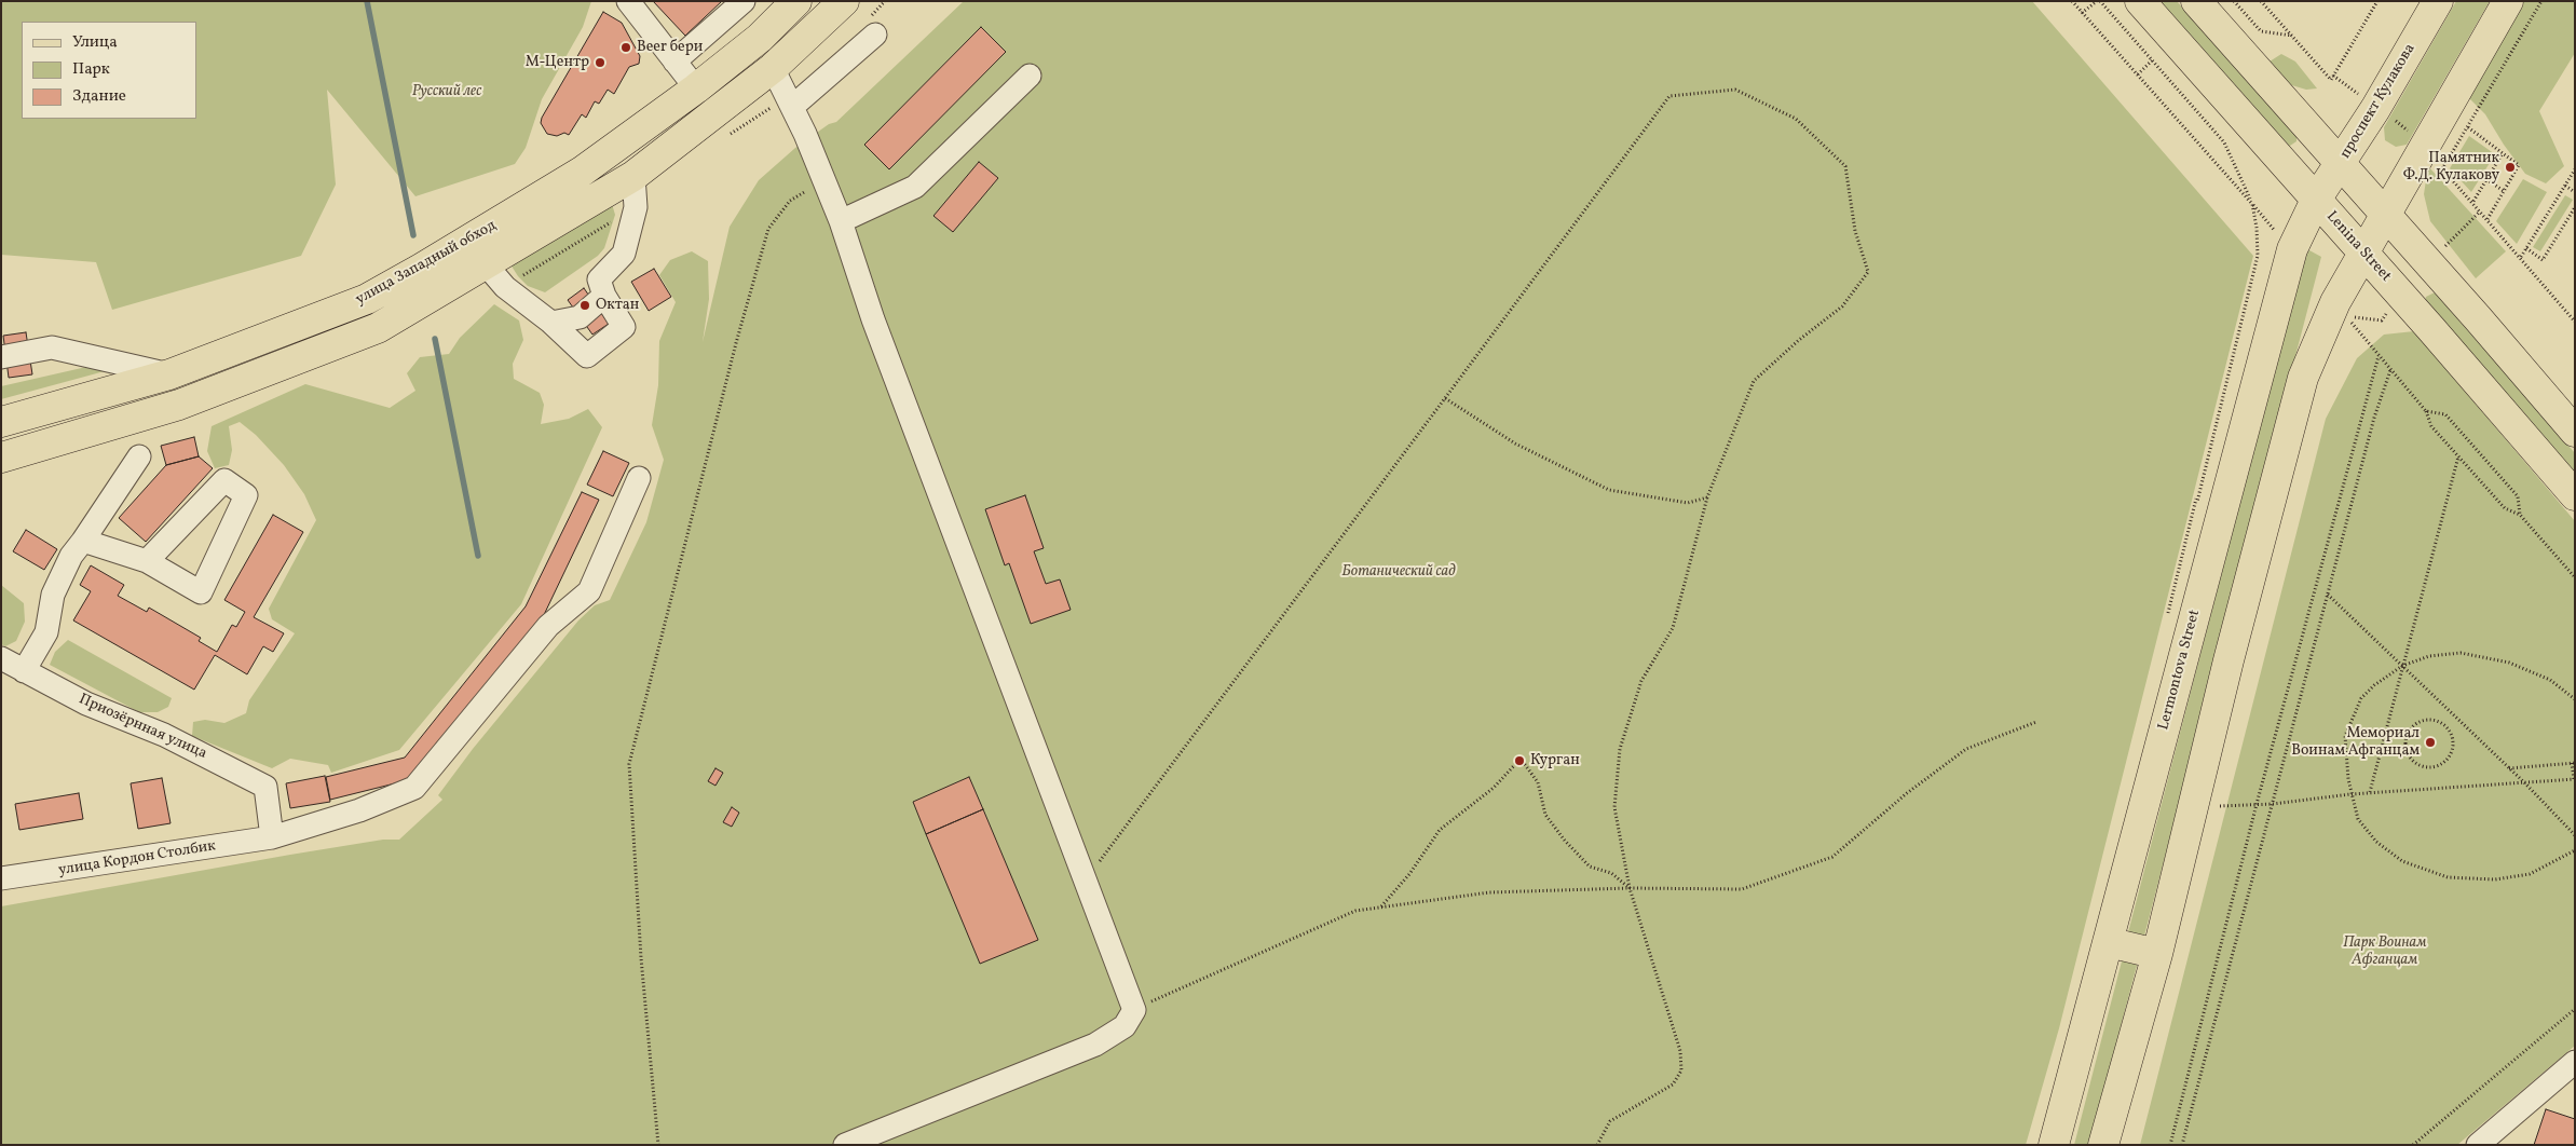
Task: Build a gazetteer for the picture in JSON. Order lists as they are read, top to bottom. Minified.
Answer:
{"streets":{"main road":["проспект Кулакова","Lenina Street","улица Западный обход","Lermontova Street"],"street":["Приозёрнная улица","улица Кордон Столбик"]},"crossings":[["проспект Кулакова","Lenina Street"],["проспект Кулакова","Lermontova Street"],["Lenina Street","Lermontova Street"],["Приозёрнная улица","улица Кордон Столбик"]],"parks":["Русский лес","Ботанический сад","Парк Воинам Афганцам"],"places":["Beer бери","М-Центр","Памятник Ф.Д. Кулакову","Октан","Мемориал Воинам Афганцам","Курган"],"legend":["Улица","Парк","Здание"]}
